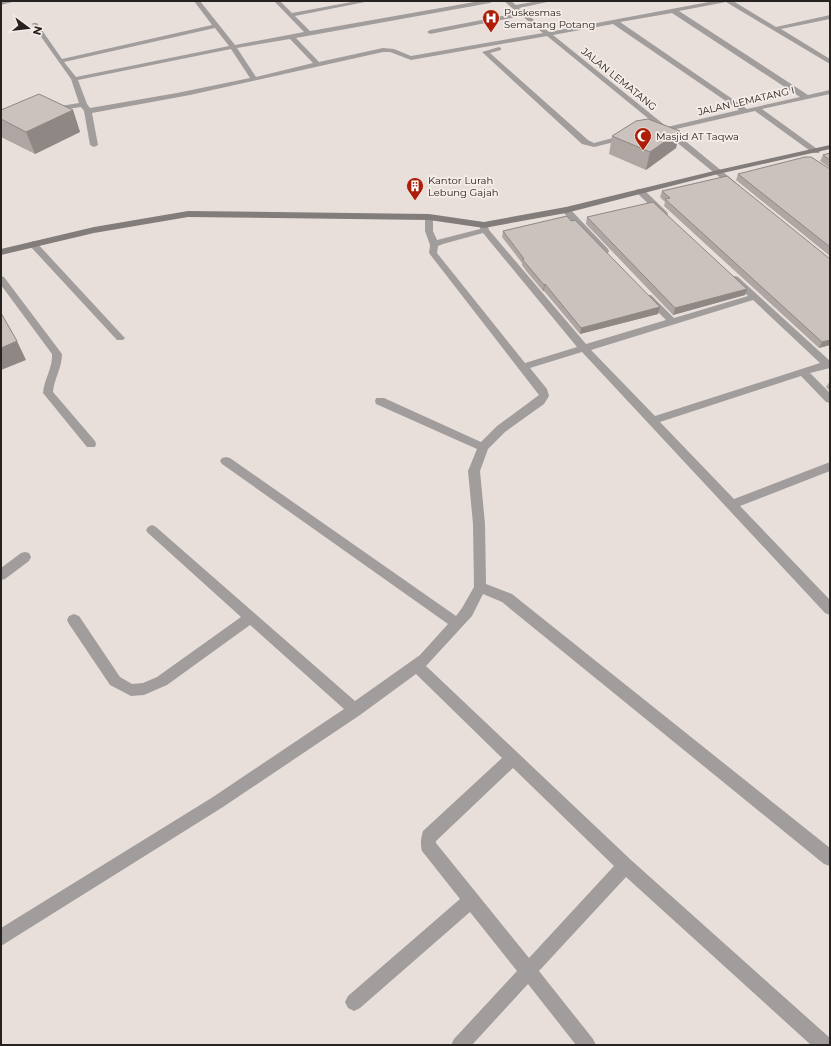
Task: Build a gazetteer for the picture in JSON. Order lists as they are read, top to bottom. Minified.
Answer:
{"streets":{"street":["JALAN LEMATANG","JALAN LEMATANG I"]},"crossings":[["JALAN LEMATANG","JALAN LEMATANG I"]],"places":{"hospital":["Puskesmas Sematang Potang"],"mosque":["Masjid AT Taqwa"],"building":["Kantor Lurah Lebung Gajah"]},"north":"right"}
